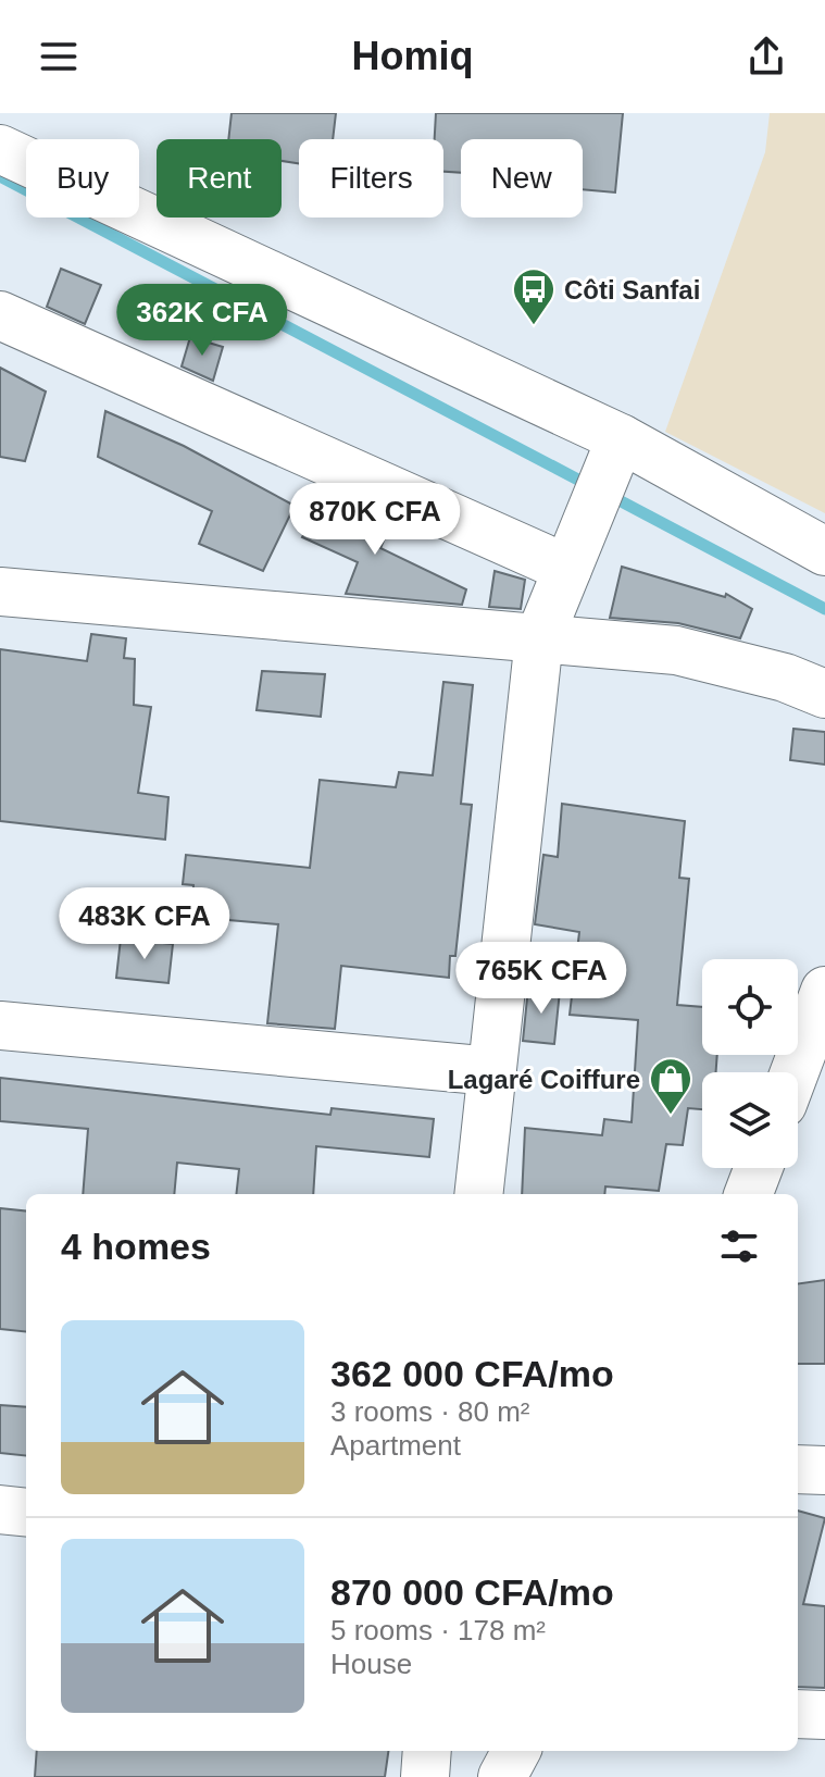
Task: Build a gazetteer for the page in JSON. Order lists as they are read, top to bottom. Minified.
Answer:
{"places":{"bus stop":["Côti Sanfai"],"shop":["Lagaré Coiffure"]},"page":{"header":"Homiq","chip":["Buy","Rent","Filters","New"],"price":["362K CFA","870K CFA","483K CFA","765K CFA"],"heading":"4 homes","list":[{"name":"362 000 CFA/mo","note":"3 rooms · 80 m² · Apartment"},{"name":"870 000 CFA/mo","note":"5 rooms · 178 m² · House"}]}}
